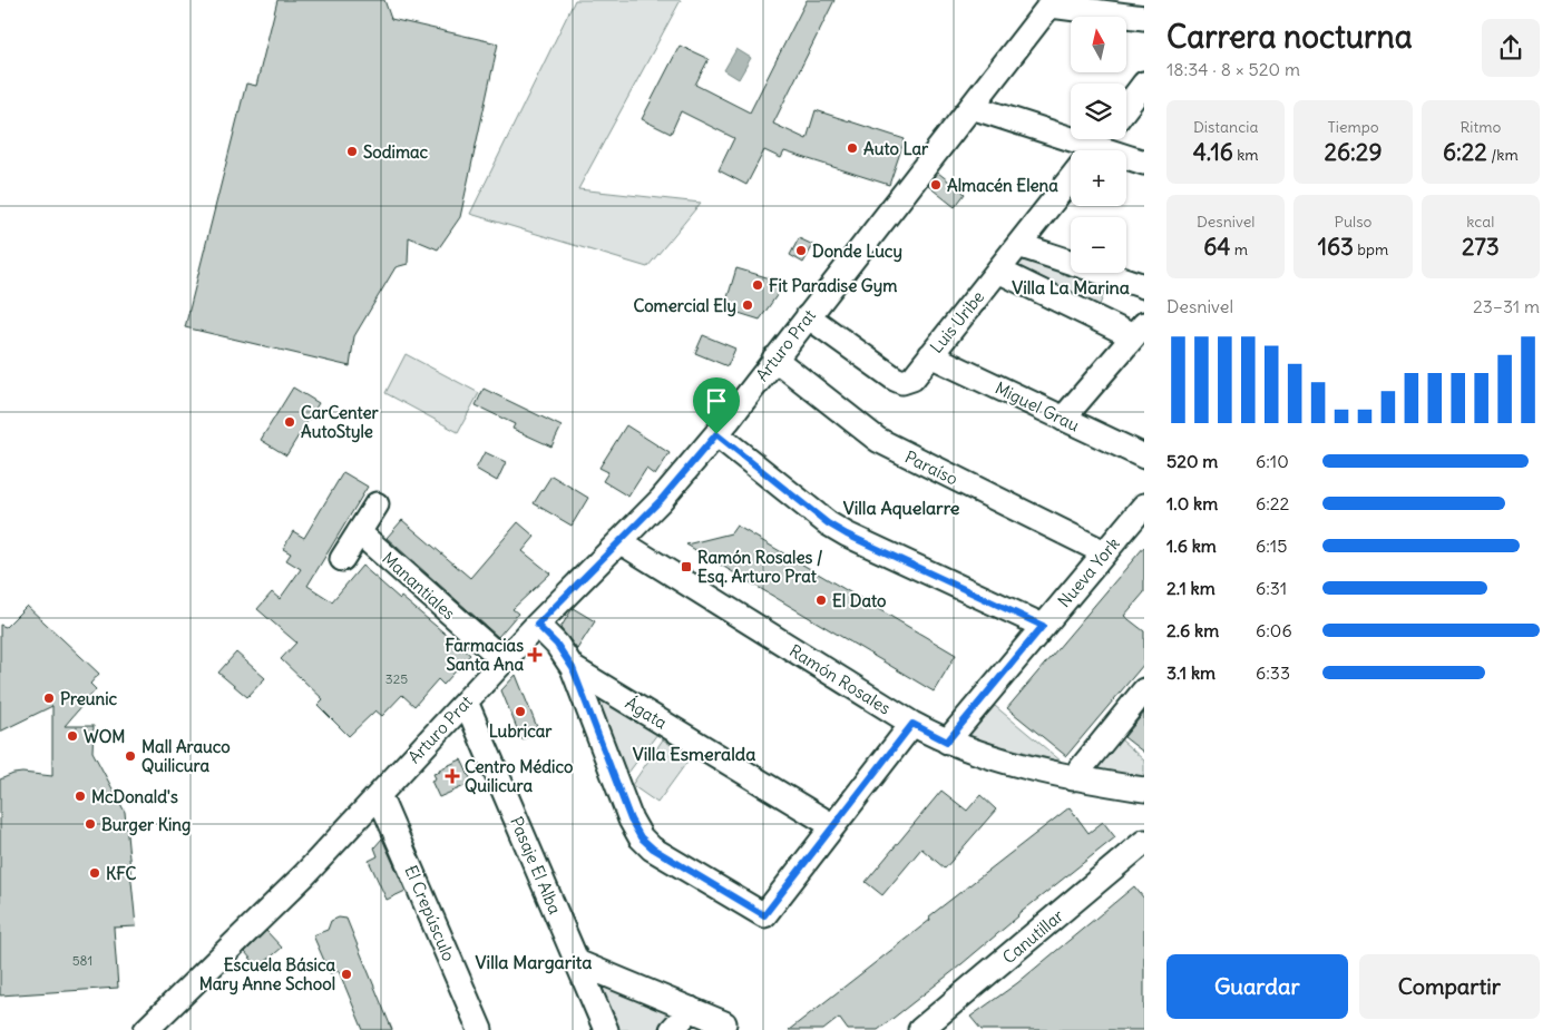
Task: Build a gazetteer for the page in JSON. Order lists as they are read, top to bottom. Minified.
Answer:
{"streets":{"street":["Luis Uribe","Arturo Prat","Miguel Grau","Paraíso","Nueva York","Manantiales","Ramón Rosales","Ágata","Pasaje El Alba","El Crepúsculo","Canutillar"]},"crossings":[["Luis Uribe","Arturo Prat"],["Luis Uribe","Miguel Grau"],["Arturo Prat","Paraíso"],["Arturo Prat","Manantiales"],["Arturo Prat","Ramón Rosales"],["Arturo Prat","Pasaje El Alba"],["Arturo Prat","El Crepúsculo"],["Paraíso","Nueva York"],["Nueva York","Ramón Rosales"]],"districts":["Villa La Marina","Villa Aquelarre","Villa Esmeralda","Villa Margarita"],"places":{"other":["Auto Lar","Sodimac","Almacén Elena","Donde Lucy","Fit Paradise Gym","Comercial Ely","CarCenter AutoStyle","El Dato","Preunic","Lubricar","WOM","Mall Arauco Quilicura","McDonald's","Burger King","KFC","Escuela Básica Mary Anne School"],"transit":["Ramón Rosales / Esq. Arturo Prat"],"health":["Farmacias Santa Ana","Centro Médico Quilicura"]},"house_numbers":["325","581"],"north":"top","page":{"heading":["Carrera nocturna","18:34 · 8 × 520 m"],"map_buttons":["+","−"],"stats":[["Distancia","4.16 km"],["Tiempo","26:29"],["Ritmo","6:22 /km"],["Desnivel","64 m"],["Pulso","163 bpm"],["kcal","273"]],"chart":["Desnivel","23–31 m"],"list":[{"name":"520 m","note":"6:10"},{"name":"1.0 km","note":"6:22"},{"name":"1.6 km","note":"6:15"},{"name":"2.1 km","note":"6:31"},{"name":"2.6 km","note":"6:06"},{"name":"3.1 km","note":"6:33"}],"buttons":["Guardar","Compartir"]}}
